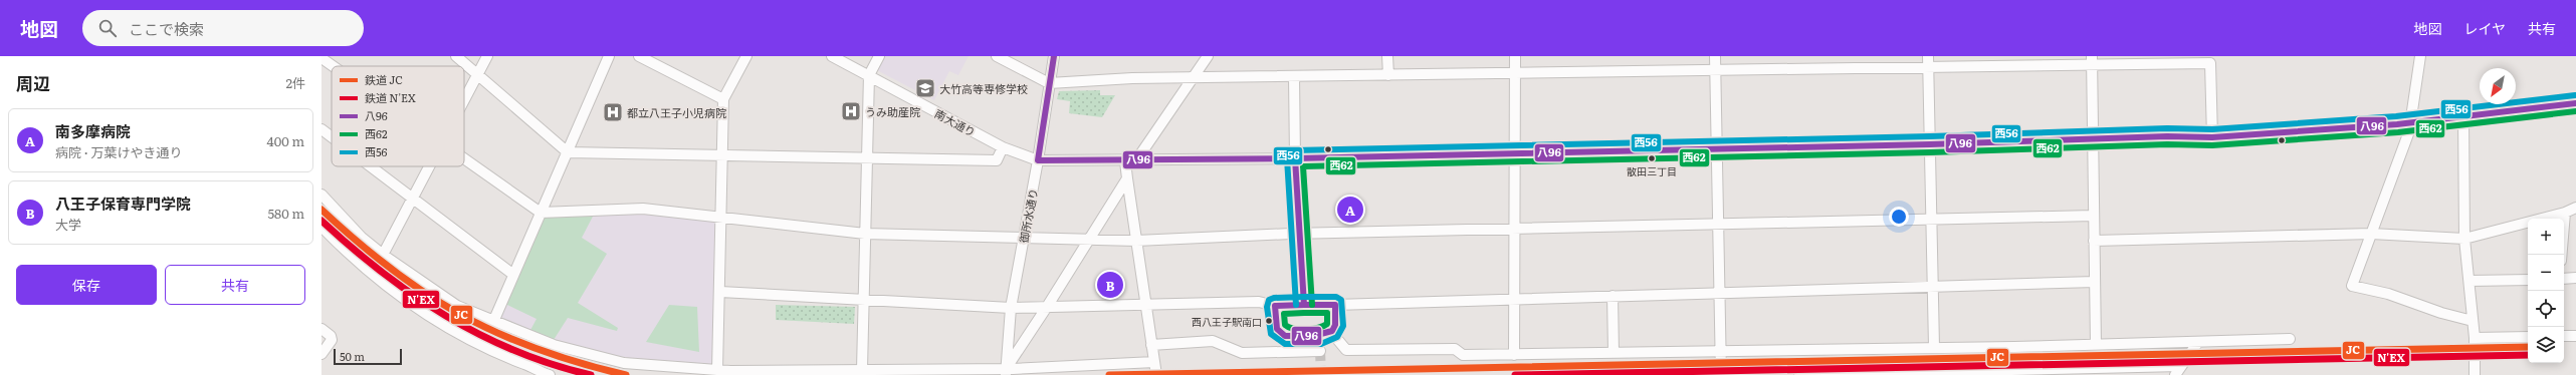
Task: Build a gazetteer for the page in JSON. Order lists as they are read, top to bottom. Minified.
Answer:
{"streets":{"street":["南大通り","御所水通り"]},"crossings":[["南大通り","御所水通り"]],"places":{"school or university":["大竹高等専修学校"],"hospital":["うみ助産院","都立八王子小児病院"],"other":["散田三丁目","西八王子駅南口"]},"lines":["transit line 八96","transit line 西56","transit line 西62","rail line JC","rail line N'EX"],"legend":["鉄道 JC","鉄道 N'EX","八96","西62","西56"],"scale_bar":"50 m","north":"bottom left","page":{"header":"地図","search":"ここで検索","nav":["地図","レイヤ","共有"],"heading":["周辺","2件"],"list":[{"mark":"A","name":"南多摩病院","note":"病院 · 万葉けやき通り","value":"400 m"},{"mark":"B","name":"八王子保育専門学院","note":"大学","value":"580 m"}],"pins":["A","B"],"map_buttons":["+","−"],"buttons":["保存","共有"],"scale":"50 m"}}
